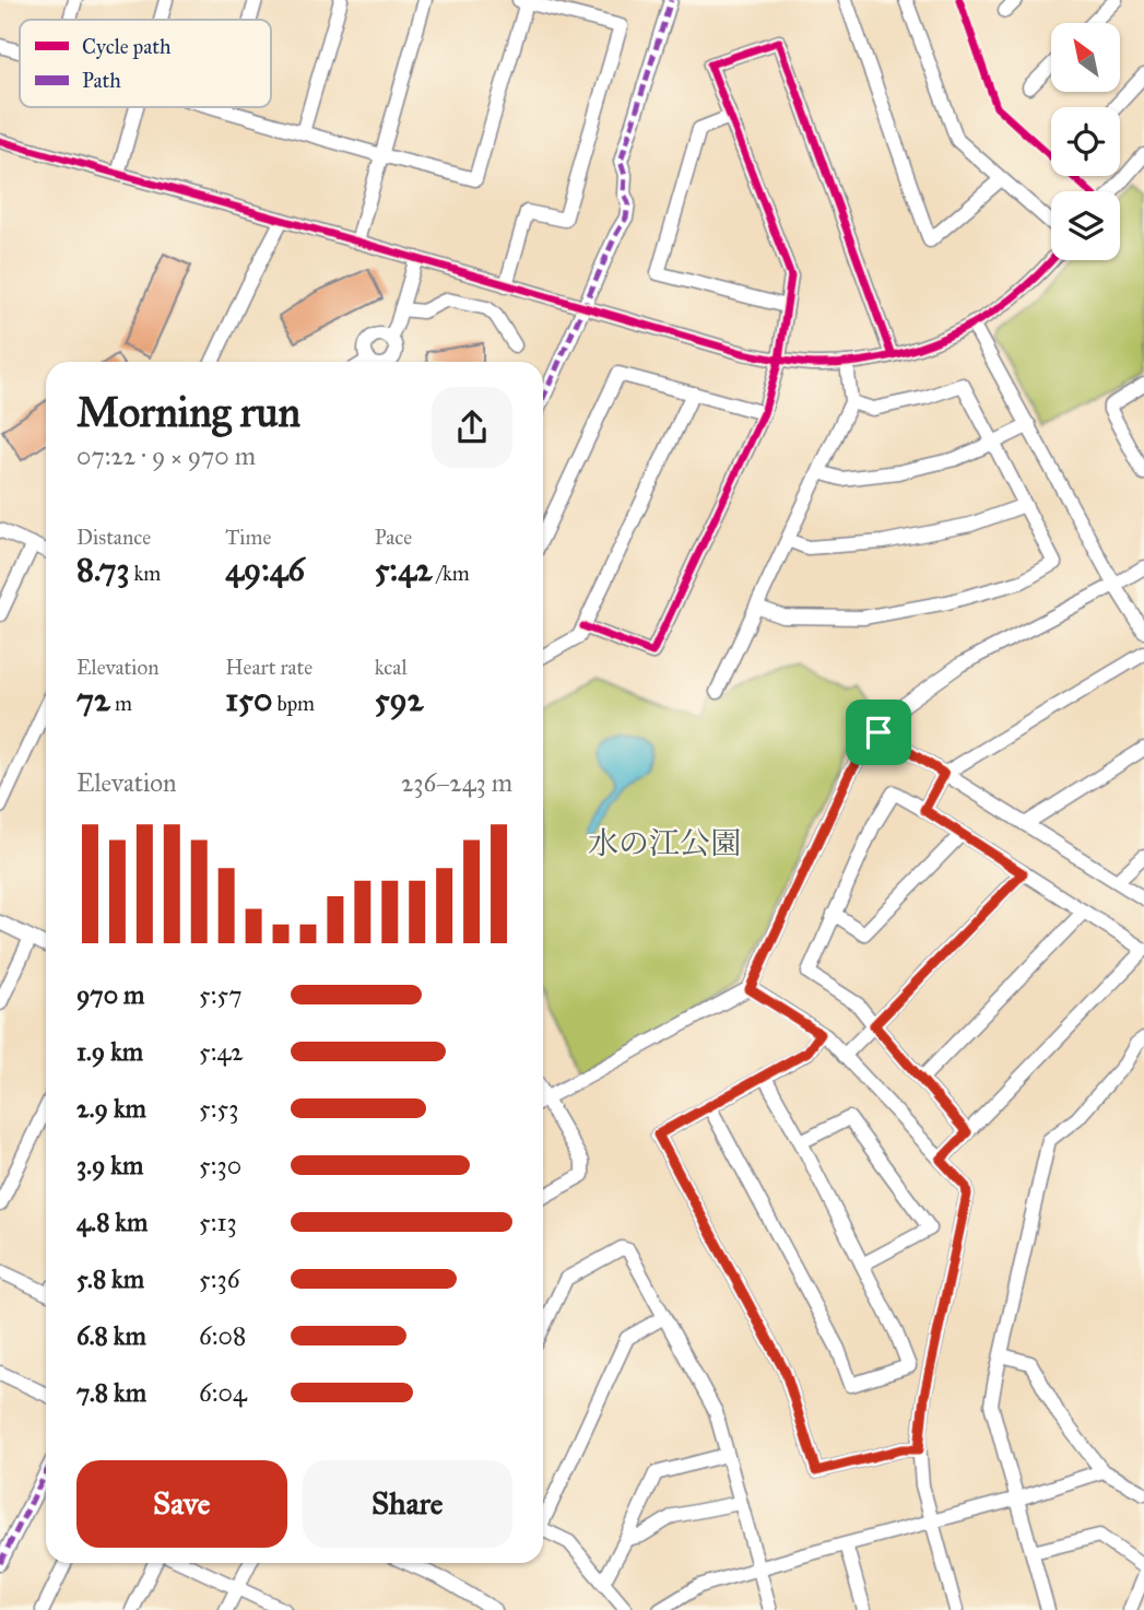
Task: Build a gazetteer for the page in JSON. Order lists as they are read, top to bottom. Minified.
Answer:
{"parks":["水の江公園"],"legend":["Cycle path","Path"],"north":"top left","page":{"heading":["Morning run","07:22 · 9 × 970 m"],"stats":[["Distance","8.73 km"],["Time","49:46"],["Pace","5:42 /km"],["Elevation","72 m"],["Heart rate","150 bpm"],["kcal","592"]],"chart":["Elevation","236–243 m"],"list":[{"name":"970 m","note":"5:57"},{"name":"1.9 km","note":"5:42"},{"name":"2.9 km","note":"5:53"},{"name":"3.9 km","note":"5:30"},{"name":"4.8 km","note":"5:13"},{"name":"5.8 km","note":"5:36"},{"name":"6.8 km","note":"6:08"},{"name":"7.8 km","note":"6:04"}],"buttons":["Save","Share"]}}
